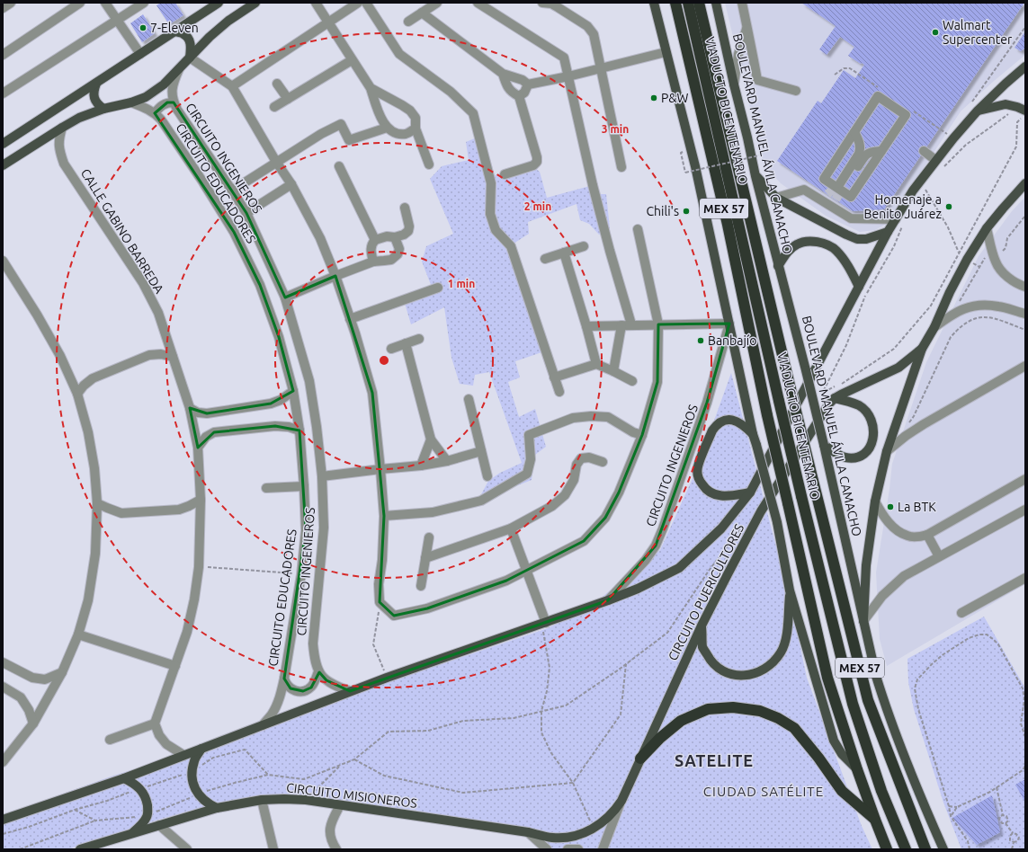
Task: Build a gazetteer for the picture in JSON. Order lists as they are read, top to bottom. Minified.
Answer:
{"streets":{"highway":["VIADUCTO BICENTENARIO","MEX 57"],"main road":["BOULEVARD MANUEL ÁVILA CAMACHO","CIRCUITO INGENIEROS","CIRCUITO PUERICULTORES","CIRCUITO MISIONEROS"],"street":["CIRCUITO EDUCADORES","CALLE GABINO BARREDA"]},"crossings":[["CIRCUITO INGENIEROS","CIRCUITO EDUCADORES"],["CIRCUITO PUERICULTORES","CIRCUITO MISIONEROS"]],"districts":["SATELITE","CIUDAD SATÉLITE"],"places":["7-Eleven","Walmart Supercenter","P&W","Homenaje a Benito Juárez","Chili's","Banbajío","La BTK"],"rings":["3 min","2 min","1 min"]}
